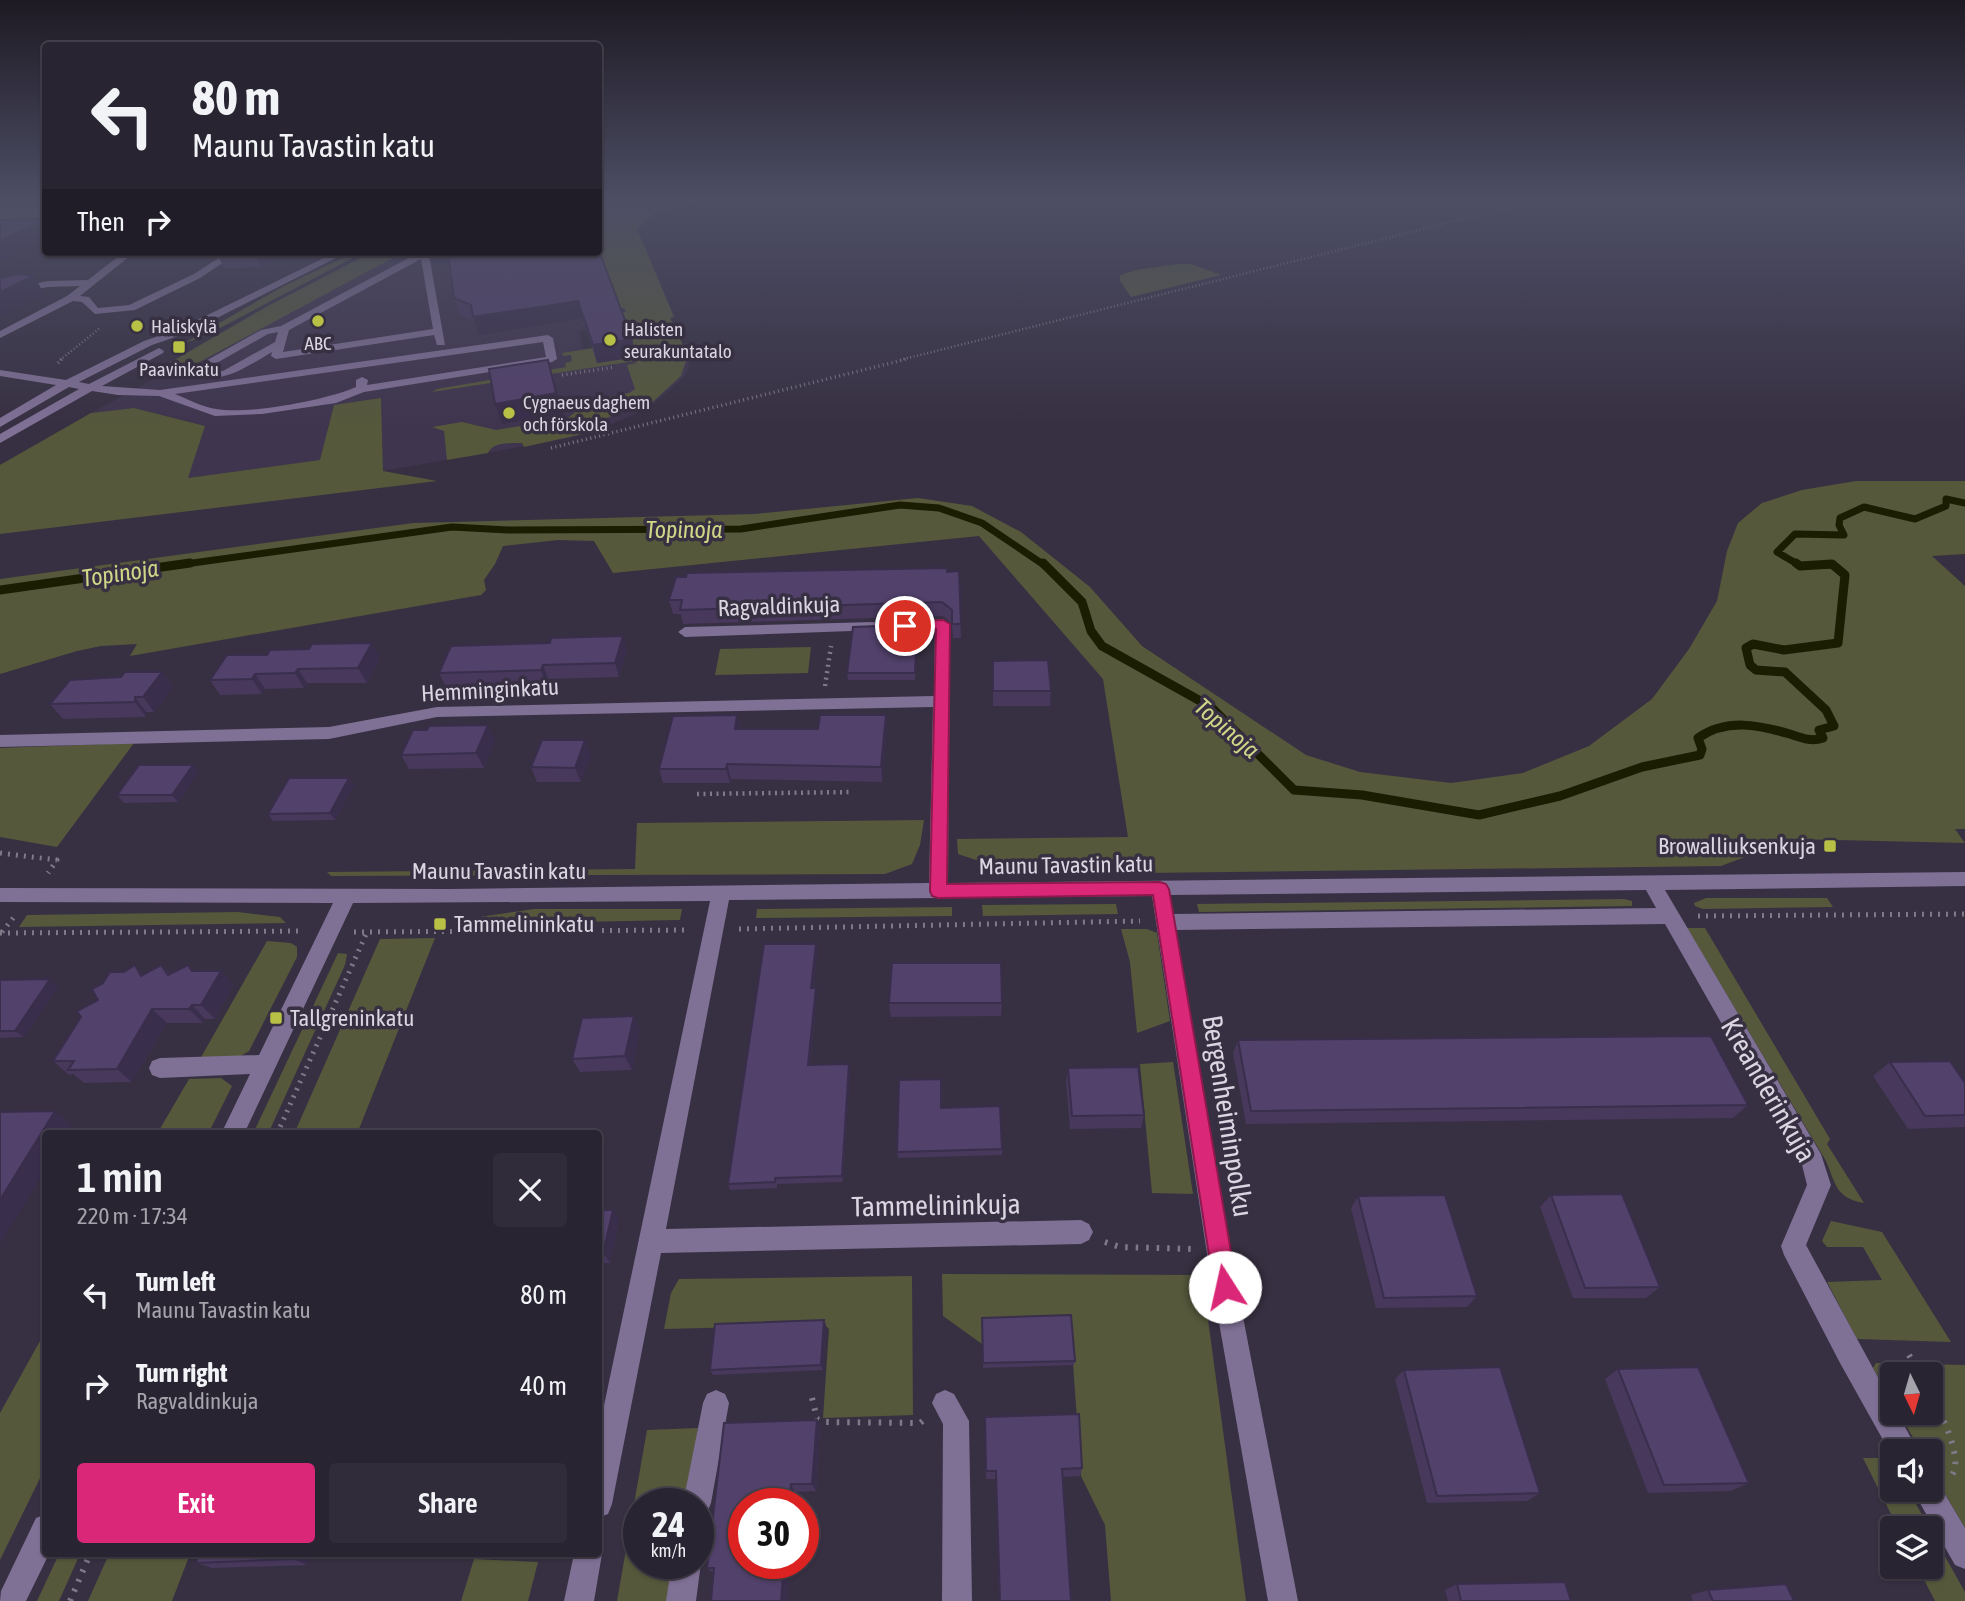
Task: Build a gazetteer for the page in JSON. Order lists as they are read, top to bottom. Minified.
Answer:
{"streets":{"street":["Ragvaldinkuja","Hemminginkatu","Maunu Tavastin katu","Kreanderinkuja","Bergenheiminpolku","Tammelininkuja"]},"crossings":[["Ragvaldinkuja","Hemminginkatu"],["Ragvaldinkuja","Maunu Tavastin katu"],["Maunu Tavastin katu","Kreanderinkuja"],["Maunu Tavastin katu","Bergenheiminpolku"]],"water":["Topinoja"],"places":{"other":["ABC","Haliskylä","Halisten seurakuntatalo","Cygnaeus daghem och förskola"],"transit":["Paavinkatu","Browalliuksenkuja","Tammelininkatu","Tallgreninkatu"]},"north":"bottom","page":{"turn":["80 m","Maunu Tavastin katu"],"then":"Then","heading":["1 min","220 m · 17:34"],"list":[{"name":"Turn left","note":"Maunu Tavastin katu","value":"80 m"},{"name":"Turn right","note":"Ragvaldinkuja","value":"40 m"}],"buttons":["Exit","Share"],"speed":"24 km/h","limit":"30"}}
